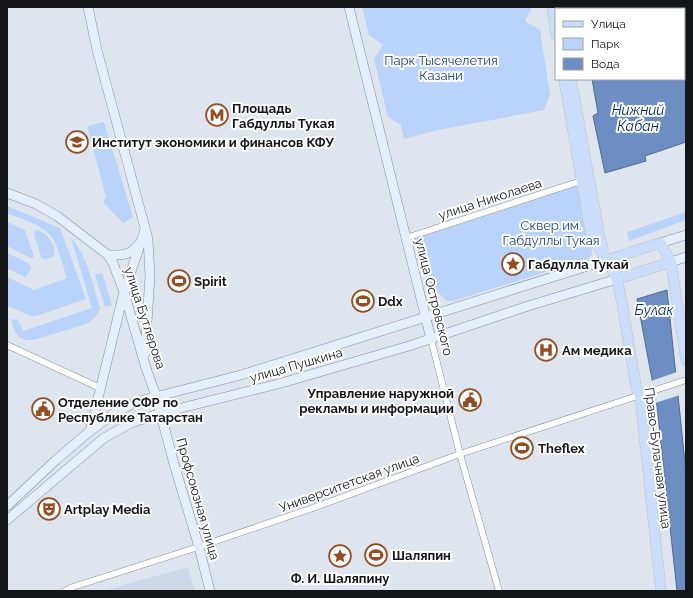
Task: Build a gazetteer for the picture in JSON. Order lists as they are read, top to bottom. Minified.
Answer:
{"streets":{"main road":["улица Островского","улица Бутлерова","улица Пушкина","Право-Булачная улица","Профсоюзная улица"],"street":["улица Николаева","Университетская улица"]},"crossings":[["улица Николаева","улица Островского"],["улица Островского","улица Пушкина"],["улица Островского","Университетская улица"],["улица Бутлерова","улица Пушкина"],["улица Бутлерова","Профсоюзная улица"],["улица Пушкина","Право-Булачная улица"],["улица Пушкина","Профсоюзная улица"],["Право-Булачная улица","Университетская улица"],["Университетская улица","Профсоюзная улица"]],"water":["Нижний Кабан","Булак"],"parks":["Парк Тысячелетия Казани","Сквер им. Габдуллы Тукая"],"places":{"metro station":["Площадь Габдуллы Тукая"],"school or university":["Институт экономики и финансов КФУ"],"place":["Габдулла Тукай","Ф. И. Шаляпину"],"sports":["Spirit","Ddx","Theflex","Шаляпин"],"hospital":["Ам медика"],"public building":["Управление наружной рекламы и информации","Отделение СФР по Республике Татарстан"],"theatre":["Artplay Media"]},"legend":["Улица","Парк","Вода"]}
